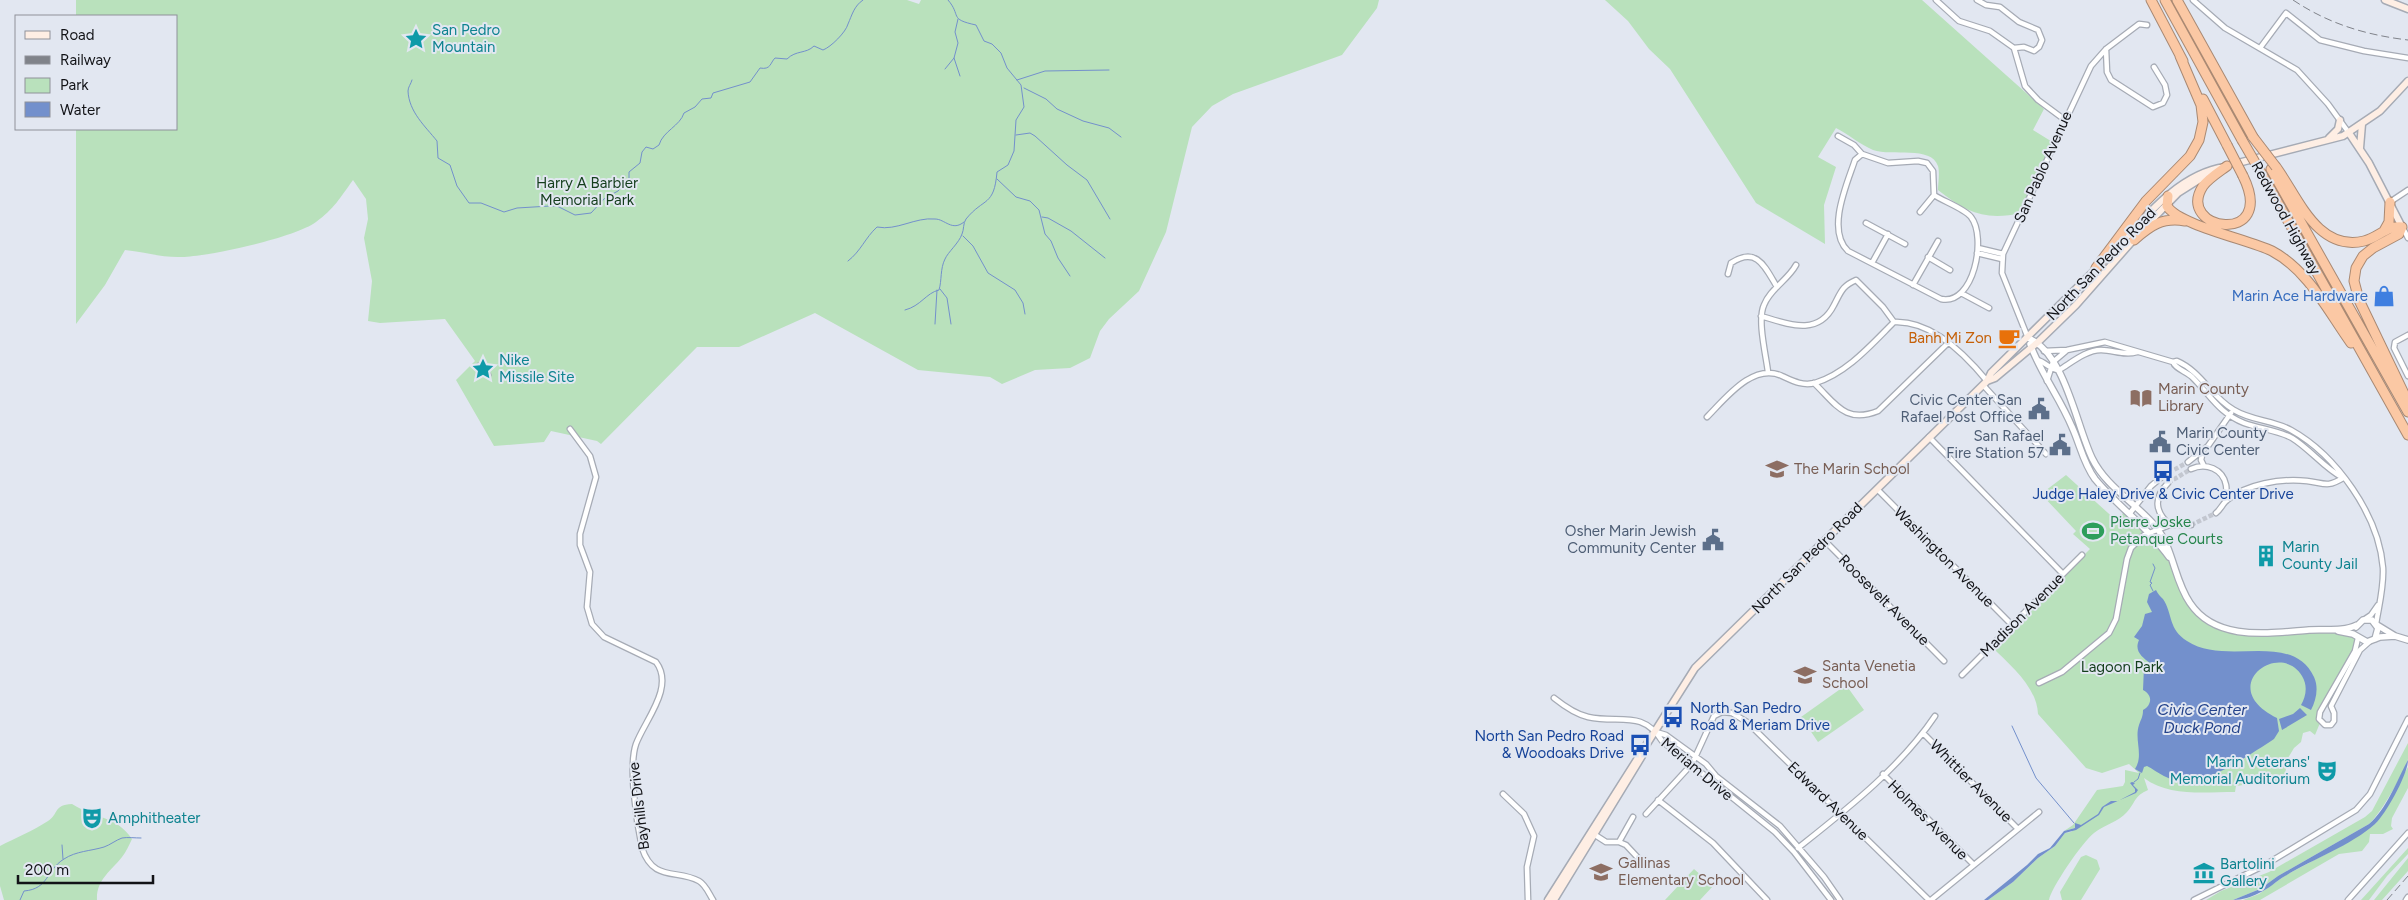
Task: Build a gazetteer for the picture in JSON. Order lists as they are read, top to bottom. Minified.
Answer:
{"streets":{"highway":["Redwood Highway"],"main road":["North San Pedro Road"],"street":["San Pablo Avenue","Washington Avenue","Roosevelt Avenue","Madison Avenue","Meriam Drive","Whittier Avenue","Edward Avenue","Bayhills Drive","Holmes Avenue"]},"crossings":[["North San Pedro Road","Washington Avenue"],["North San Pedro Road","Roosevelt Avenue"],["North San Pedro Road","Meriam Drive"],["Washington Avenue","Madison Avenue"],["Meriam Drive","Edward Avenue"]],"water":["Civic Center Duck Pond"],"parks":["Harry A Barbier Memorial Park","Lagoon Park"],"places":{"place":["San Pedro Mountain","Nike Missile Site"],"shop":["Marin Ace Hardware"],"cafe":["Banh Mi Zon"],"library":["Marin County Library"],"public building":["Civic Center San Rafael Post Office","Marin County Civic Center","San Rafael Fire Station 57","Osher Marin Jewish Community Center"],"school or university":["The Marin School","Santa Venetia School","Gallinas Elementary School"],"bus stop":["Judge Haley Drive & Civic Center Drive","North San Pedro Road & Meriam Drive","North San Pedro Road & Woodoaks Drive"],"sports":["Pierre Joske Petanque Courts"],"building":["Marin County Jail"],"theatre":["Marin Veterans' Memorial Auditorium","Amphitheater"],"museum":["Bartolini Gallery"]},"legend":["Road","Railway","Park","Water"],"scale_bar":"200 m"}
